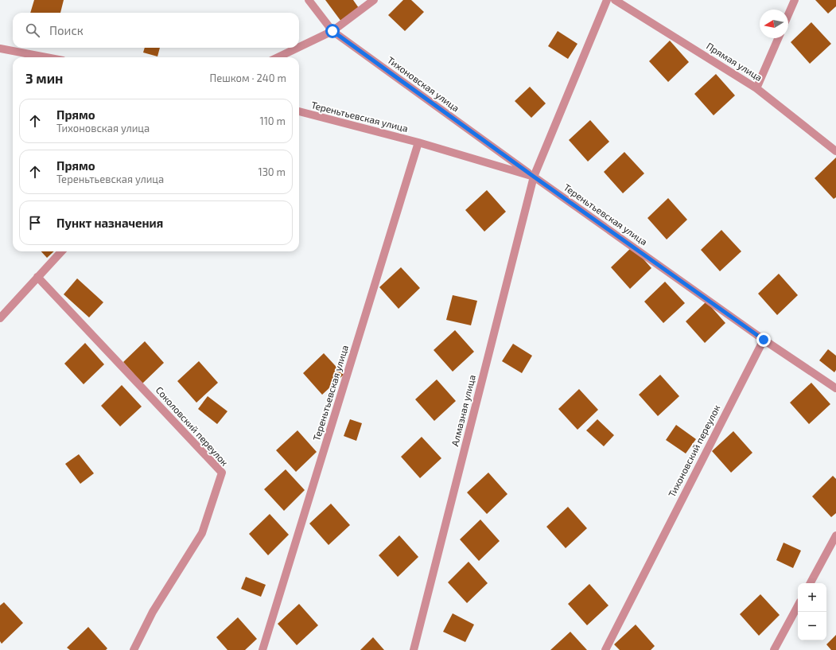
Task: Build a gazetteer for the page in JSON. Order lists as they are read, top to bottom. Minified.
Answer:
{"streets":{"street":["Прямая улица","Тихоновская улица","Тереньтьевская улица","Алмазная улица","Соколовский переулок","Тихоновский переулок"]},"crossings":[["Тихоновская улица","Тереньтьевская улица"],["Тихоновская улица","Алмазная улица"],["Тереньтьевская улица","Алмазная улица"],["Тереньтьевская улица","Тихоновский переулок"]],"north":"left","page":{"search":"Поиск","heading":["3 мин","Пешком · 240 m"],"list":[["Прямо","Тихоновская улица","110 m"],["Прямо","Тереньтьевская улица","130 m"],"Пункт назначения"],"map_buttons":["+","−"]}}
